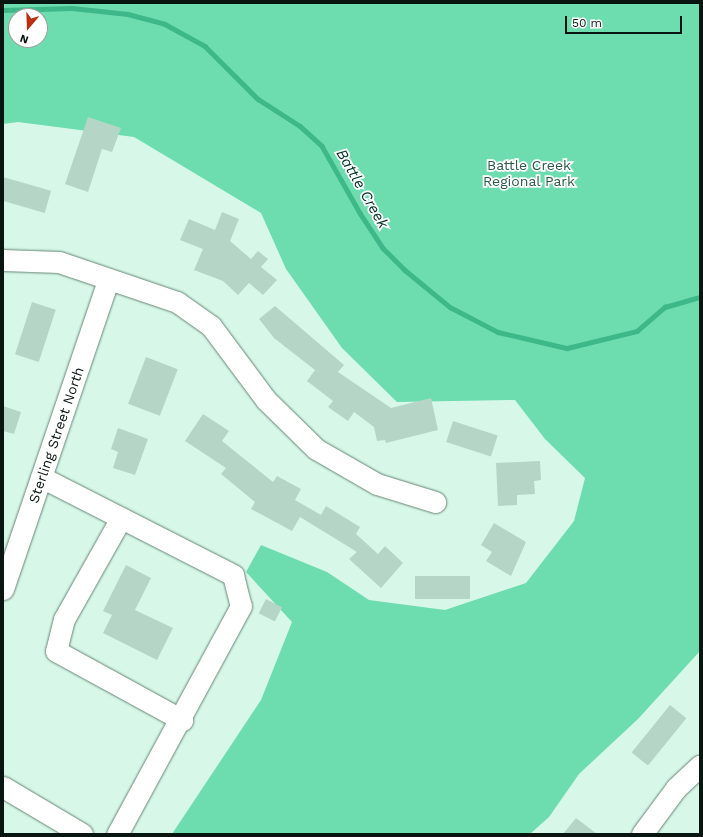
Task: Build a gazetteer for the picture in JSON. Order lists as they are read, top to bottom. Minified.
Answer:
{"streets":{"street":["Sterling Street North"]},"water":["Battle Creek"],"parks":["Battle Creek Regional Park"],"scale_bar":"50 m","north":"bottom"}
